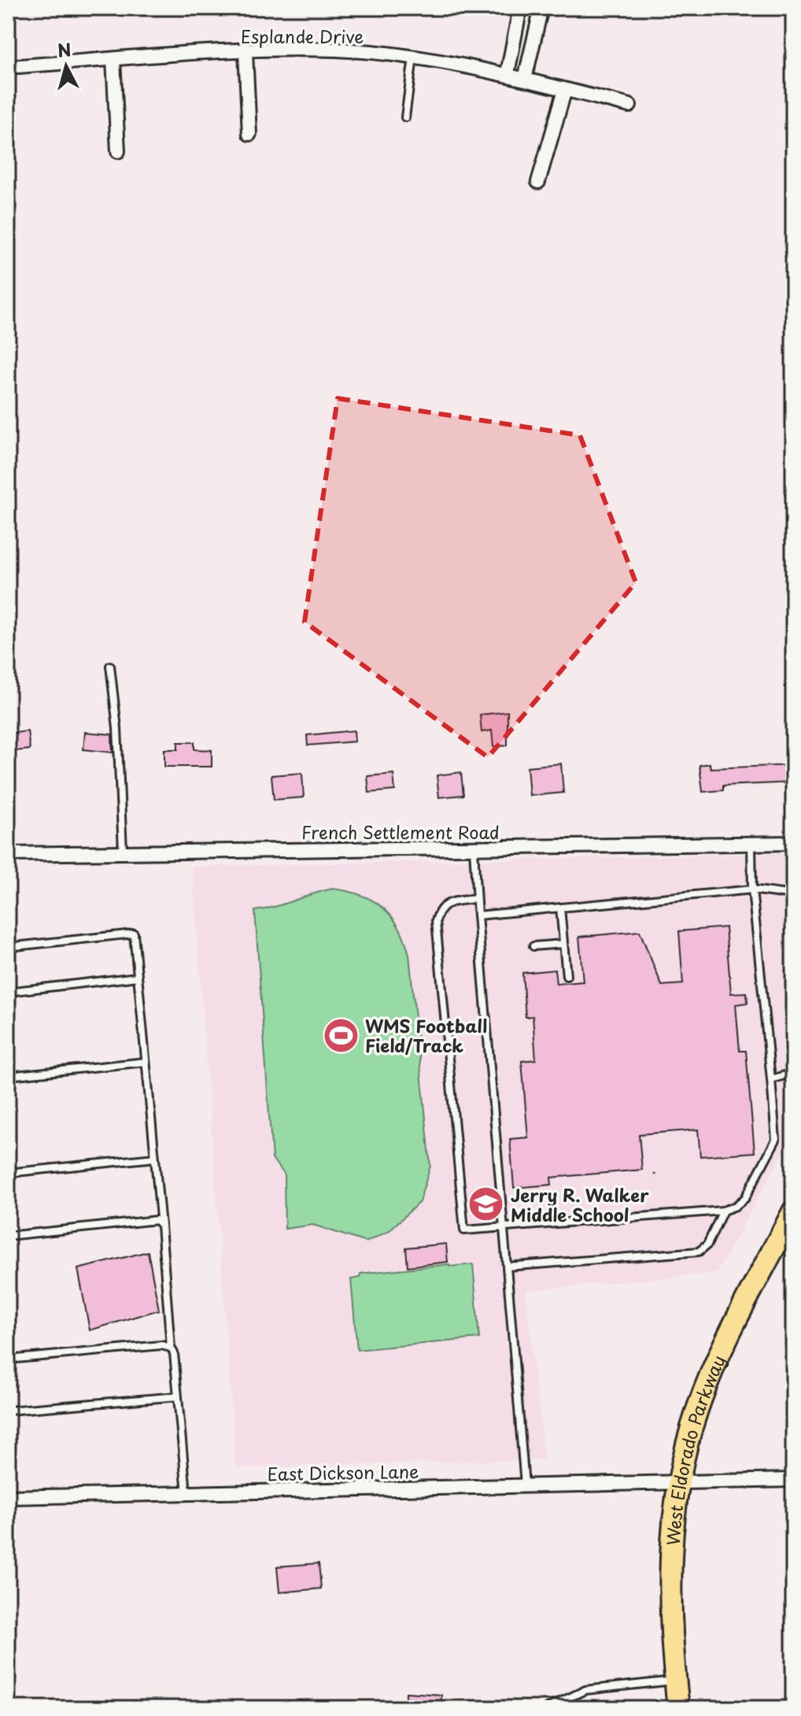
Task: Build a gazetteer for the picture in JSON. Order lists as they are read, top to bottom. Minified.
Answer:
{"streets":{"main road":["West Eldorado Parkway"],"street":["Esplande Drive","French Settlement Road","East Dickson Lane"]},"crossings":[["West Eldorado Parkway","East Dickson Lane"]],"places":{"sports":["WMS Football Field/Track"],"school or university":["Jerry R. Walker Middle School"]},"north":"top"}
